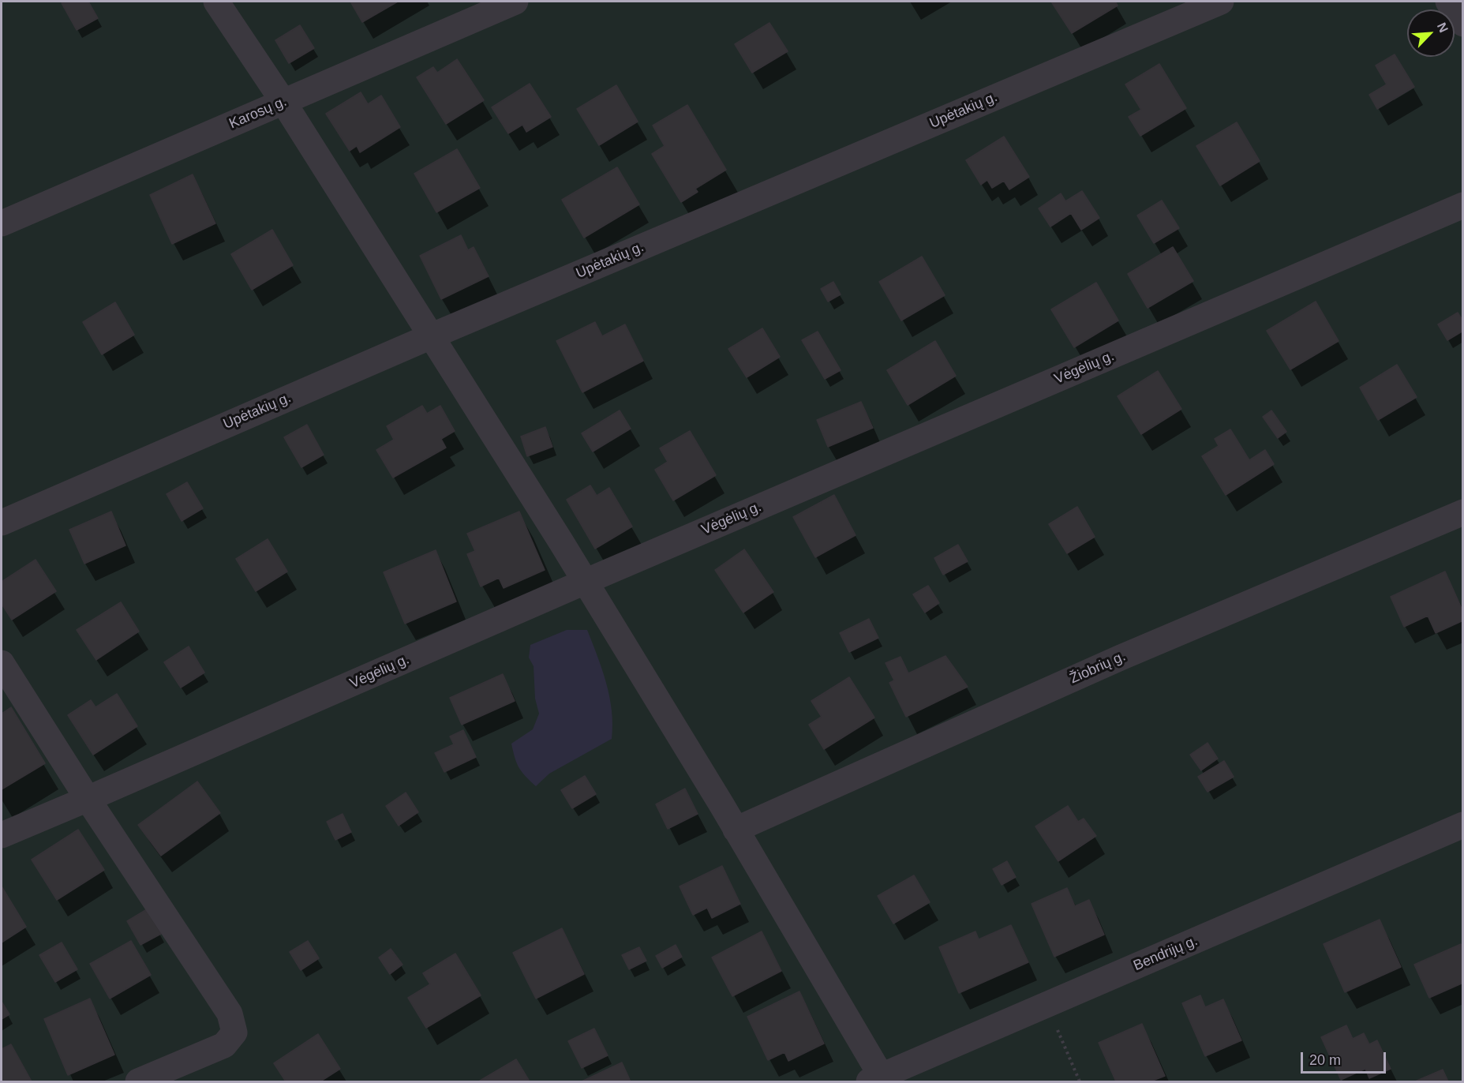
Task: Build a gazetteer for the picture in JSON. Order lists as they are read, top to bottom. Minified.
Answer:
{"streets":{"street":["Upėtakių g.","Karosų g.","Vėgėlių g.","Žiobrių g.","Bendrijų g."]},"scale_bar":"20 m","north":"top right"}
